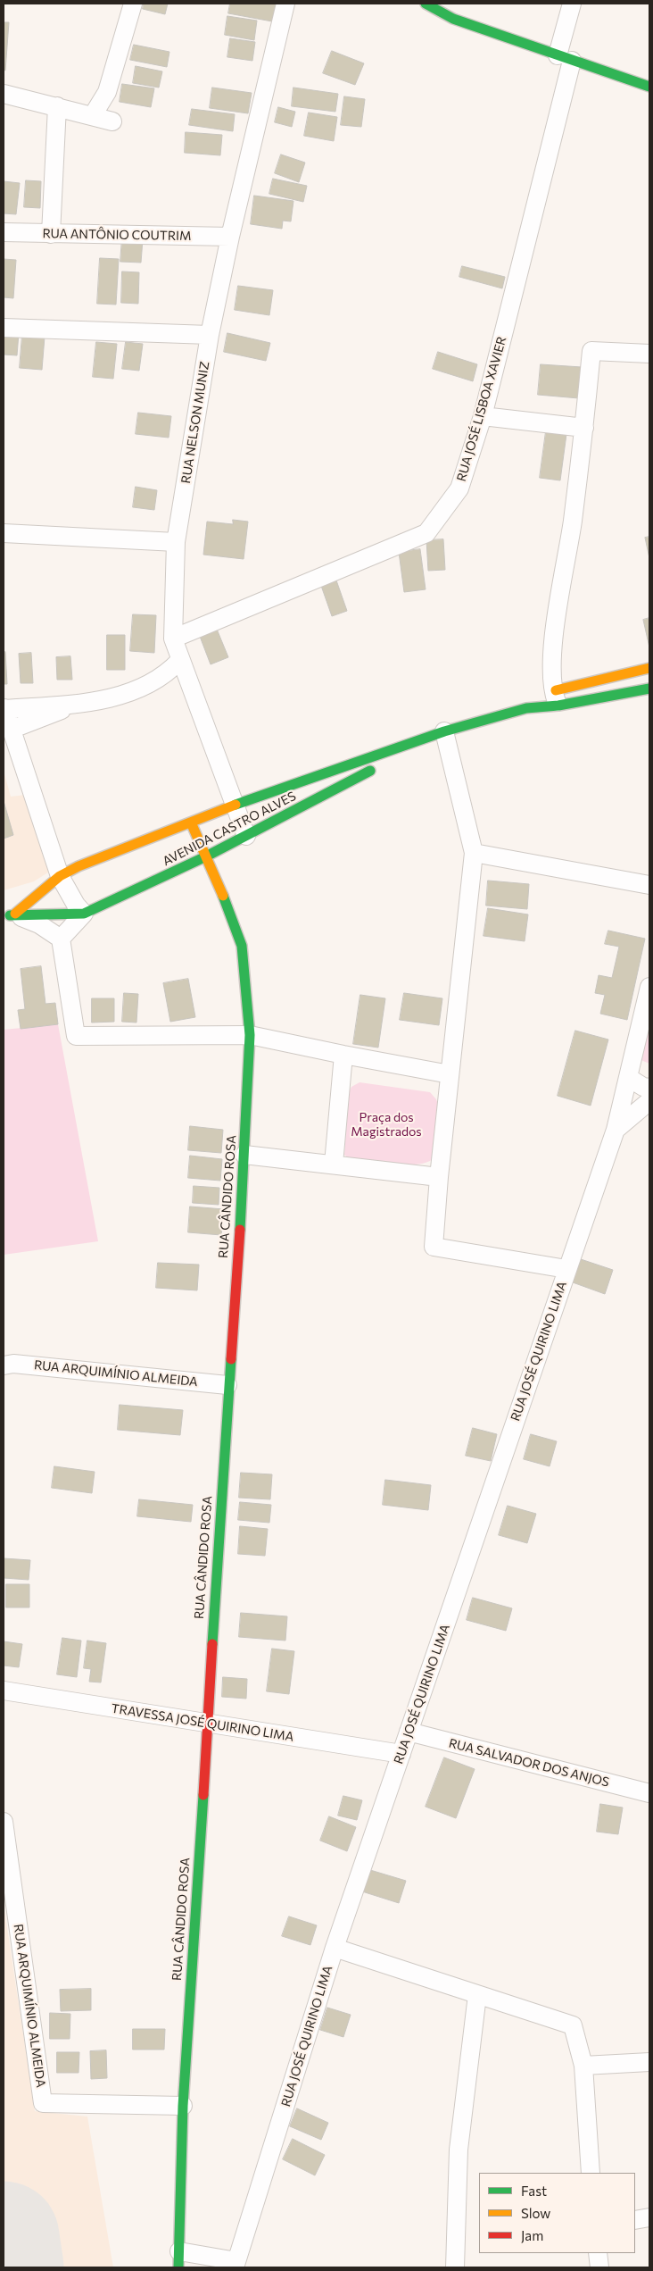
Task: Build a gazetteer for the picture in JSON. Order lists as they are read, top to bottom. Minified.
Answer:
{"streets":{"street":["RUA ANTÔNIO COUTRIM","RUA JOSÉ LISBOA XAVIER","RUA NELSON MUNIZ","AVENIDA CASTRO ALVES","RUA CÂNDIDO ROSA","RUA JOSÉ QUIRINO LIMA","RUA ARQUIMÍNIO ALMEIDA","TRAVESSA JOSÉ QUIRINO LIMA","RUA SALVADOR DOS ANJOS"]},"crossings":[["RUA ANTÔNIO COUTRIM","RUA NELSON MUNIZ"],["RUA JOSÉ LISBOA XAVIER","RUA NELSON MUNIZ"],["RUA NELSON MUNIZ","AVENIDA CASTRO ALVES"],["AVENIDA CASTRO ALVES","RUA CÂNDIDO ROSA"],["RUA CÂNDIDO ROSA","RUA ARQUIMÍNIO ALMEIDA"],["RUA CÂNDIDO ROSA","TRAVESSA JOSÉ QUIRINO LIMA"],["RUA JOSÉ QUIRINO LIMA","TRAVESSA JOSÉ QUIRINO LIMA"],["RUA JOSÉ QUIRINO LIMA","RUA SALVADOR DOS ANJOS"]],"parks":["Praça dos Magistrados"],"legend":["Fast","Slow","Jam"]}
